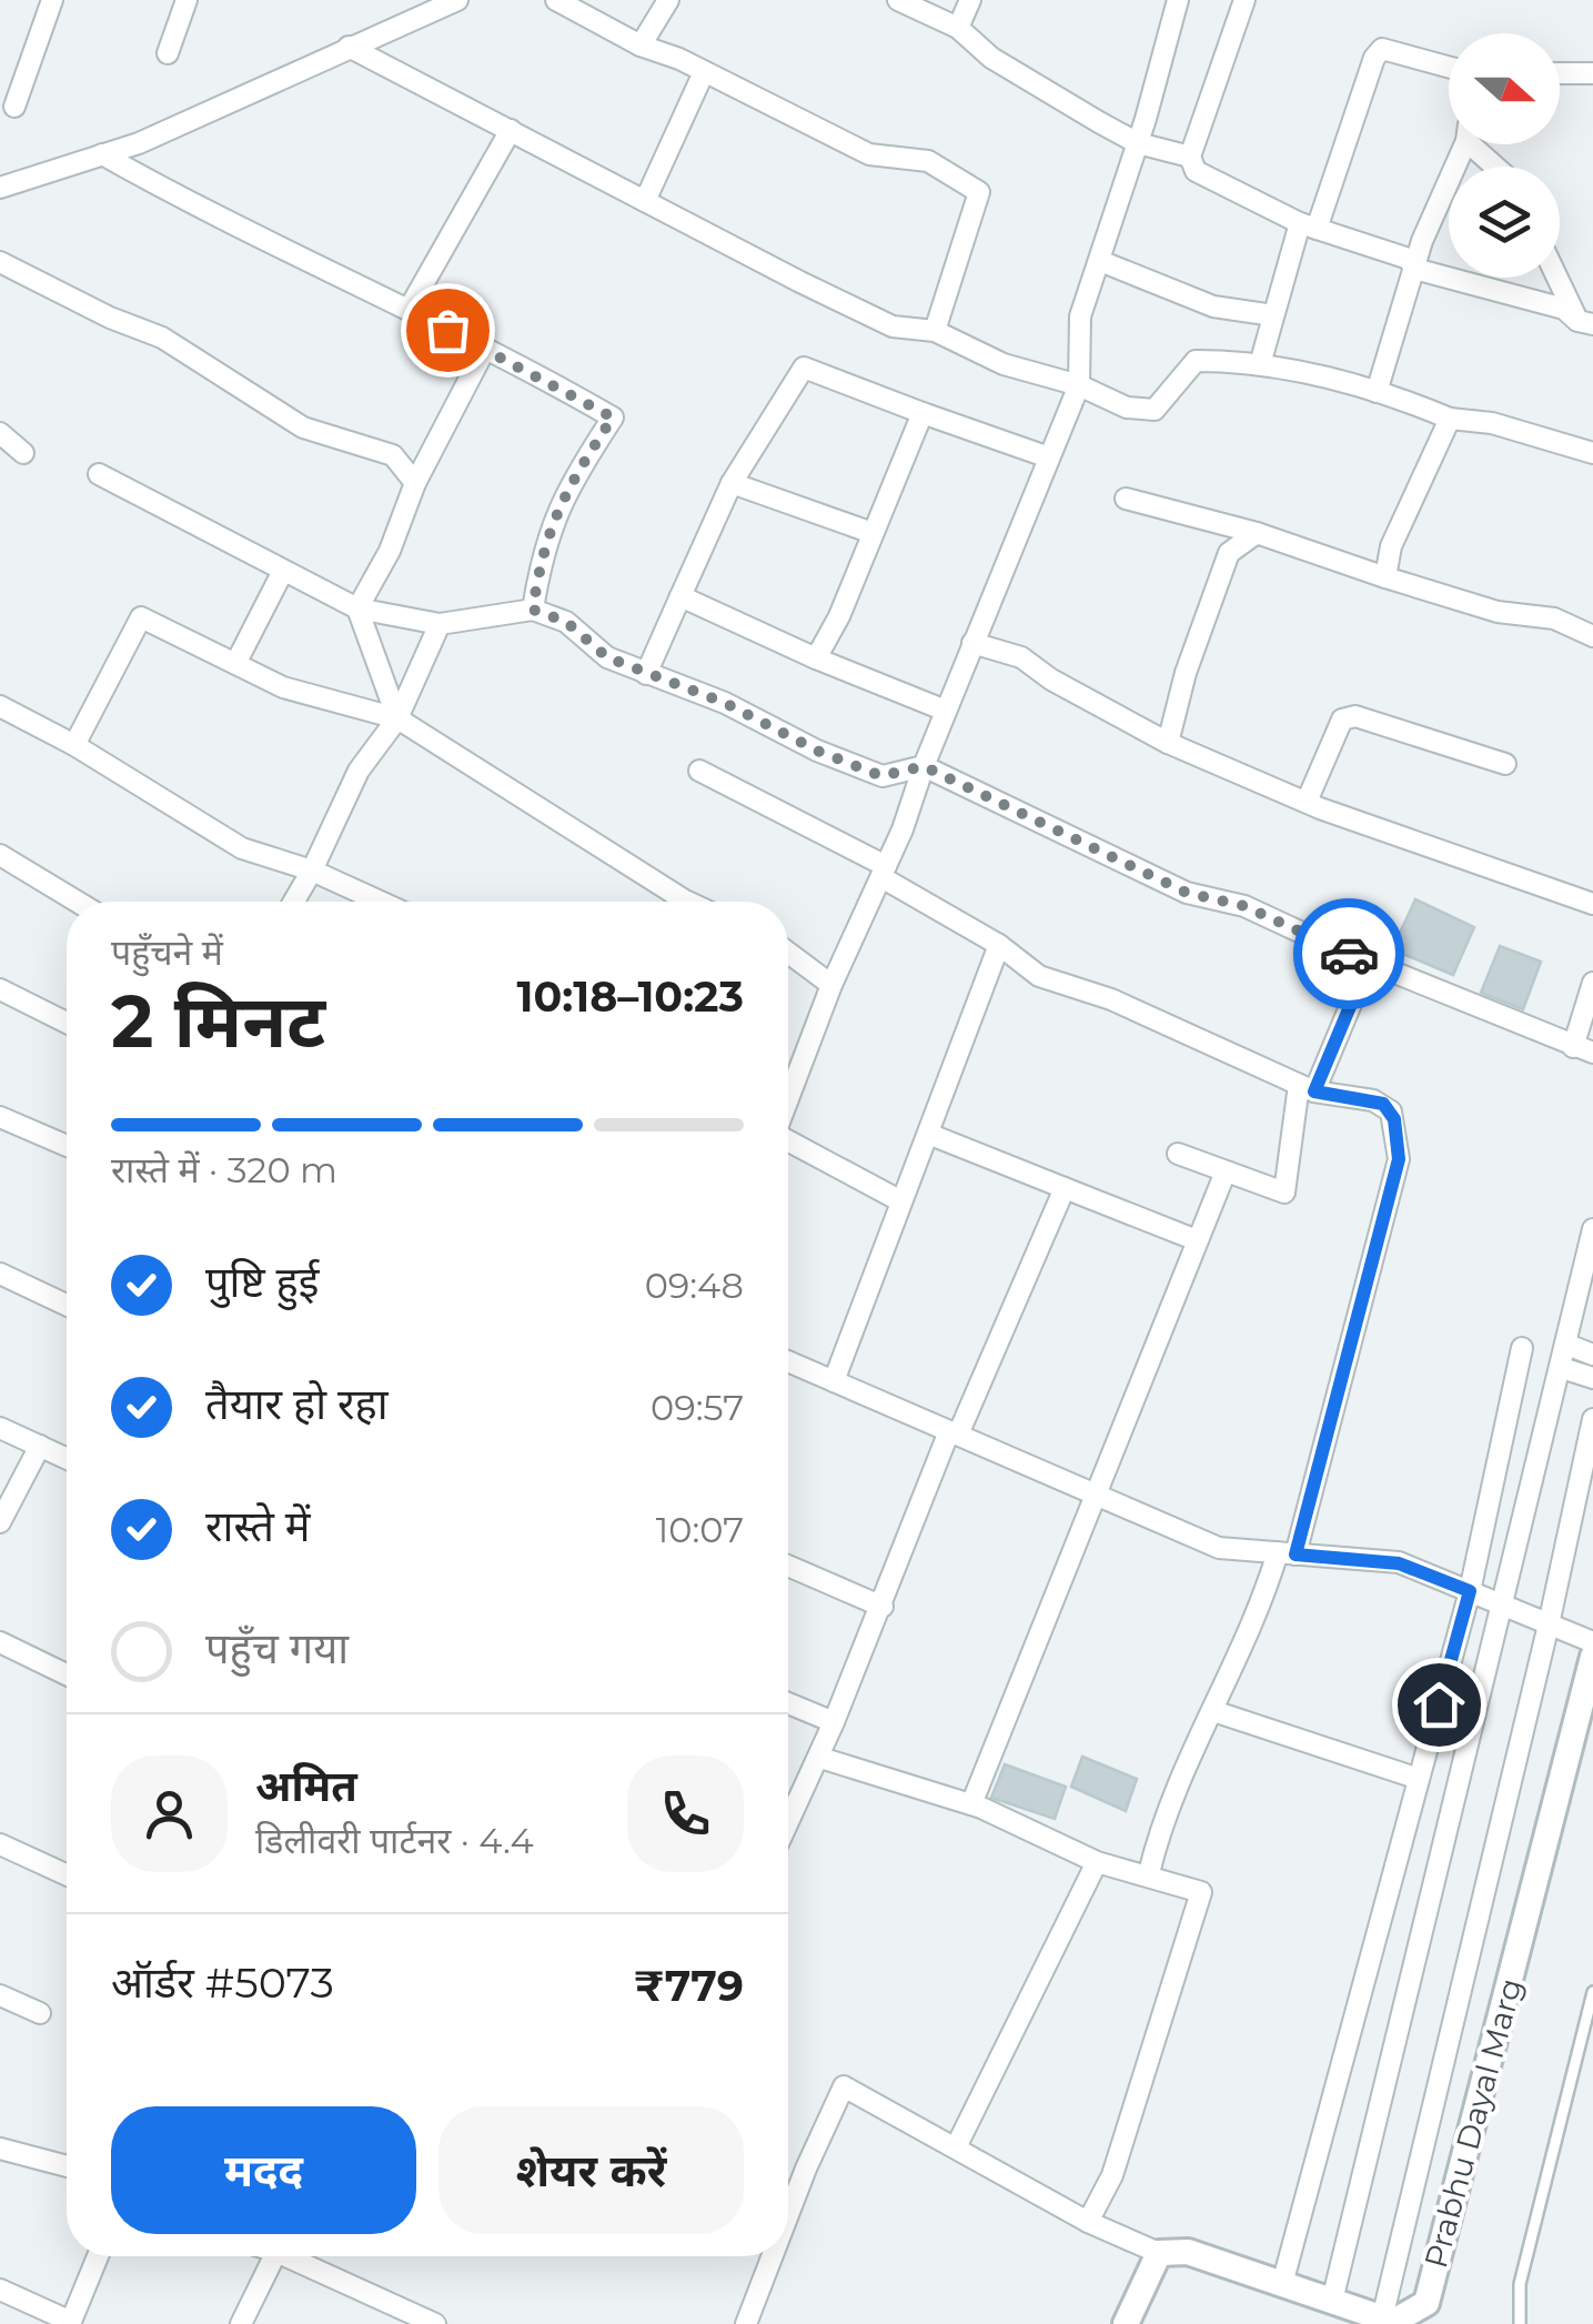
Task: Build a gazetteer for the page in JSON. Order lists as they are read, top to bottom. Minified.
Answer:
{"streets":{"street":["Prabhu Dayal Marg"]},"north":"right","page":{"heading":["2 मिनट","पहुँचने में","10:18–10:23"],"panel":["अमित","डिलीवरी पार्टनर · 4.4","ऑर्डर #5073","₹779"],"bar":"रास्ते में · 320 m","list":[["पुष्टि हुई","09:48"],["तैयार हो रहा","09:57"],["रास्ते में","10:07"],"पहुँच गया"],"buttons":["मदद","शेयर करें"]}}
